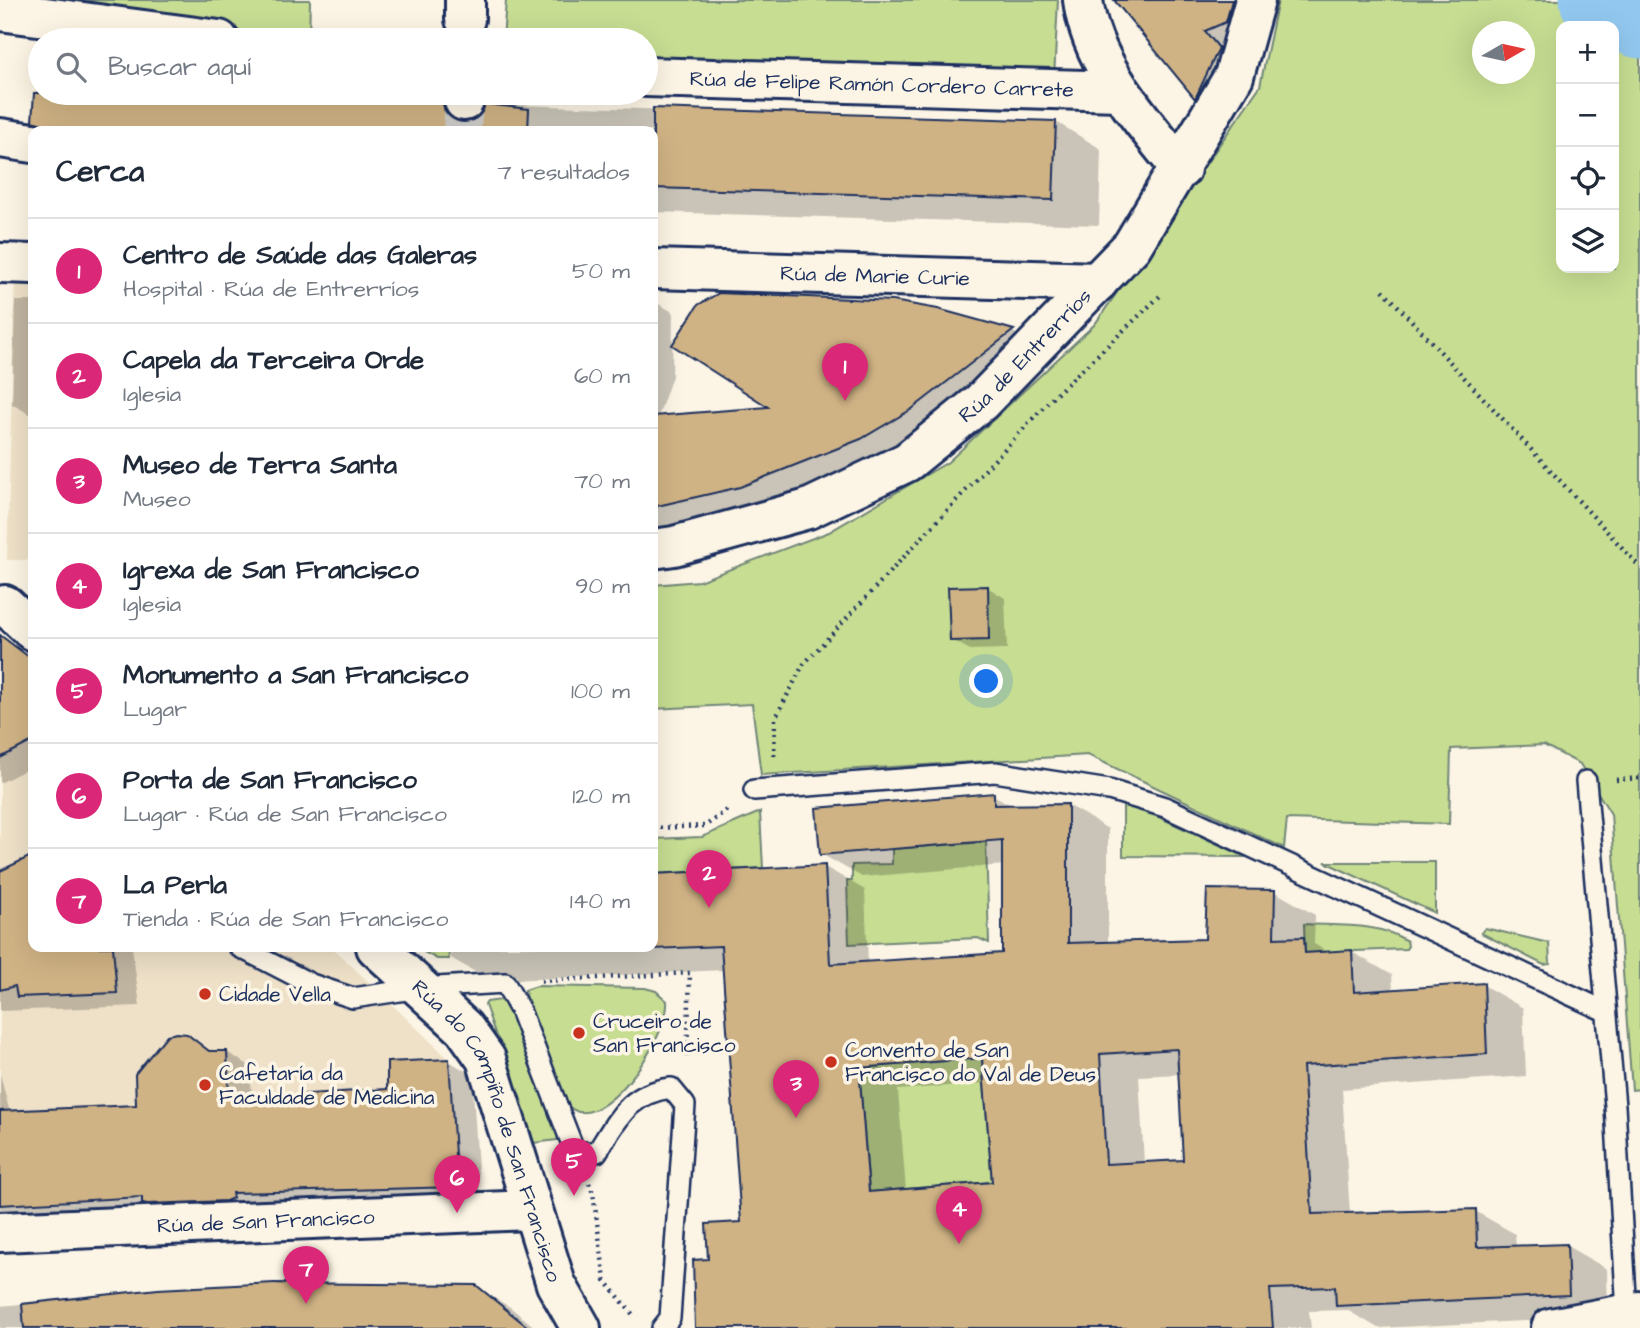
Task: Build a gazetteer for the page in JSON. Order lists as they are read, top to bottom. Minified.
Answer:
{"streets":{"street":["Rúa de Felipe Ramón Cordero Carrete","Rúa de Marie Curie","Rúa de Entrerríos","Rúa do Campiño de San Francisco","Rúa de San Francisco"]},"crossings":[["Rúa de Marie Curie","Rúa de Entrerríos"],["Rúa do Campiño de San Francisco","Rúa de San Francisco"]],"places":["Cidade Vella","Cruceiro de San Francisco","Convento de San Francisco do Val de Deus","Cafetaría da Faculdade de Medicina"],"north":"right","page":{"map_buttons":["+","−"],"search":"Buscar aquí","heading":["Cerca","7 resultados"],"list":[{"mark":"1","name":"Centro de Saúde das Galeras","note":"Hospital · Rúa de Entrerríos","value":"50 m"},{"mark":"2","name":"Capela da Terceira Orde","note":"Iglesia","value":"60 m"},{"mark":"3","name":"Museo de Terra Santa","note":"Museo","value":"70 m"},{"mark":"4","name":"Igrexa de San Francisco","note":"Iglesia","value":"90 m"},{"mark":"5","name":"Monumento a San Francisco","note":"Lugar","value":"100 m"},{"mark":"6","name":"Porta de San Francisco","note":"Lugar · Rúa de San Francisco","value":"120 m"},{"mark":"7","name":"La Perla","note":"Tienda · Rúa de San Francisco","value":"140 m"}],"pins":["1","2","3","5","6","4","7"]}}
